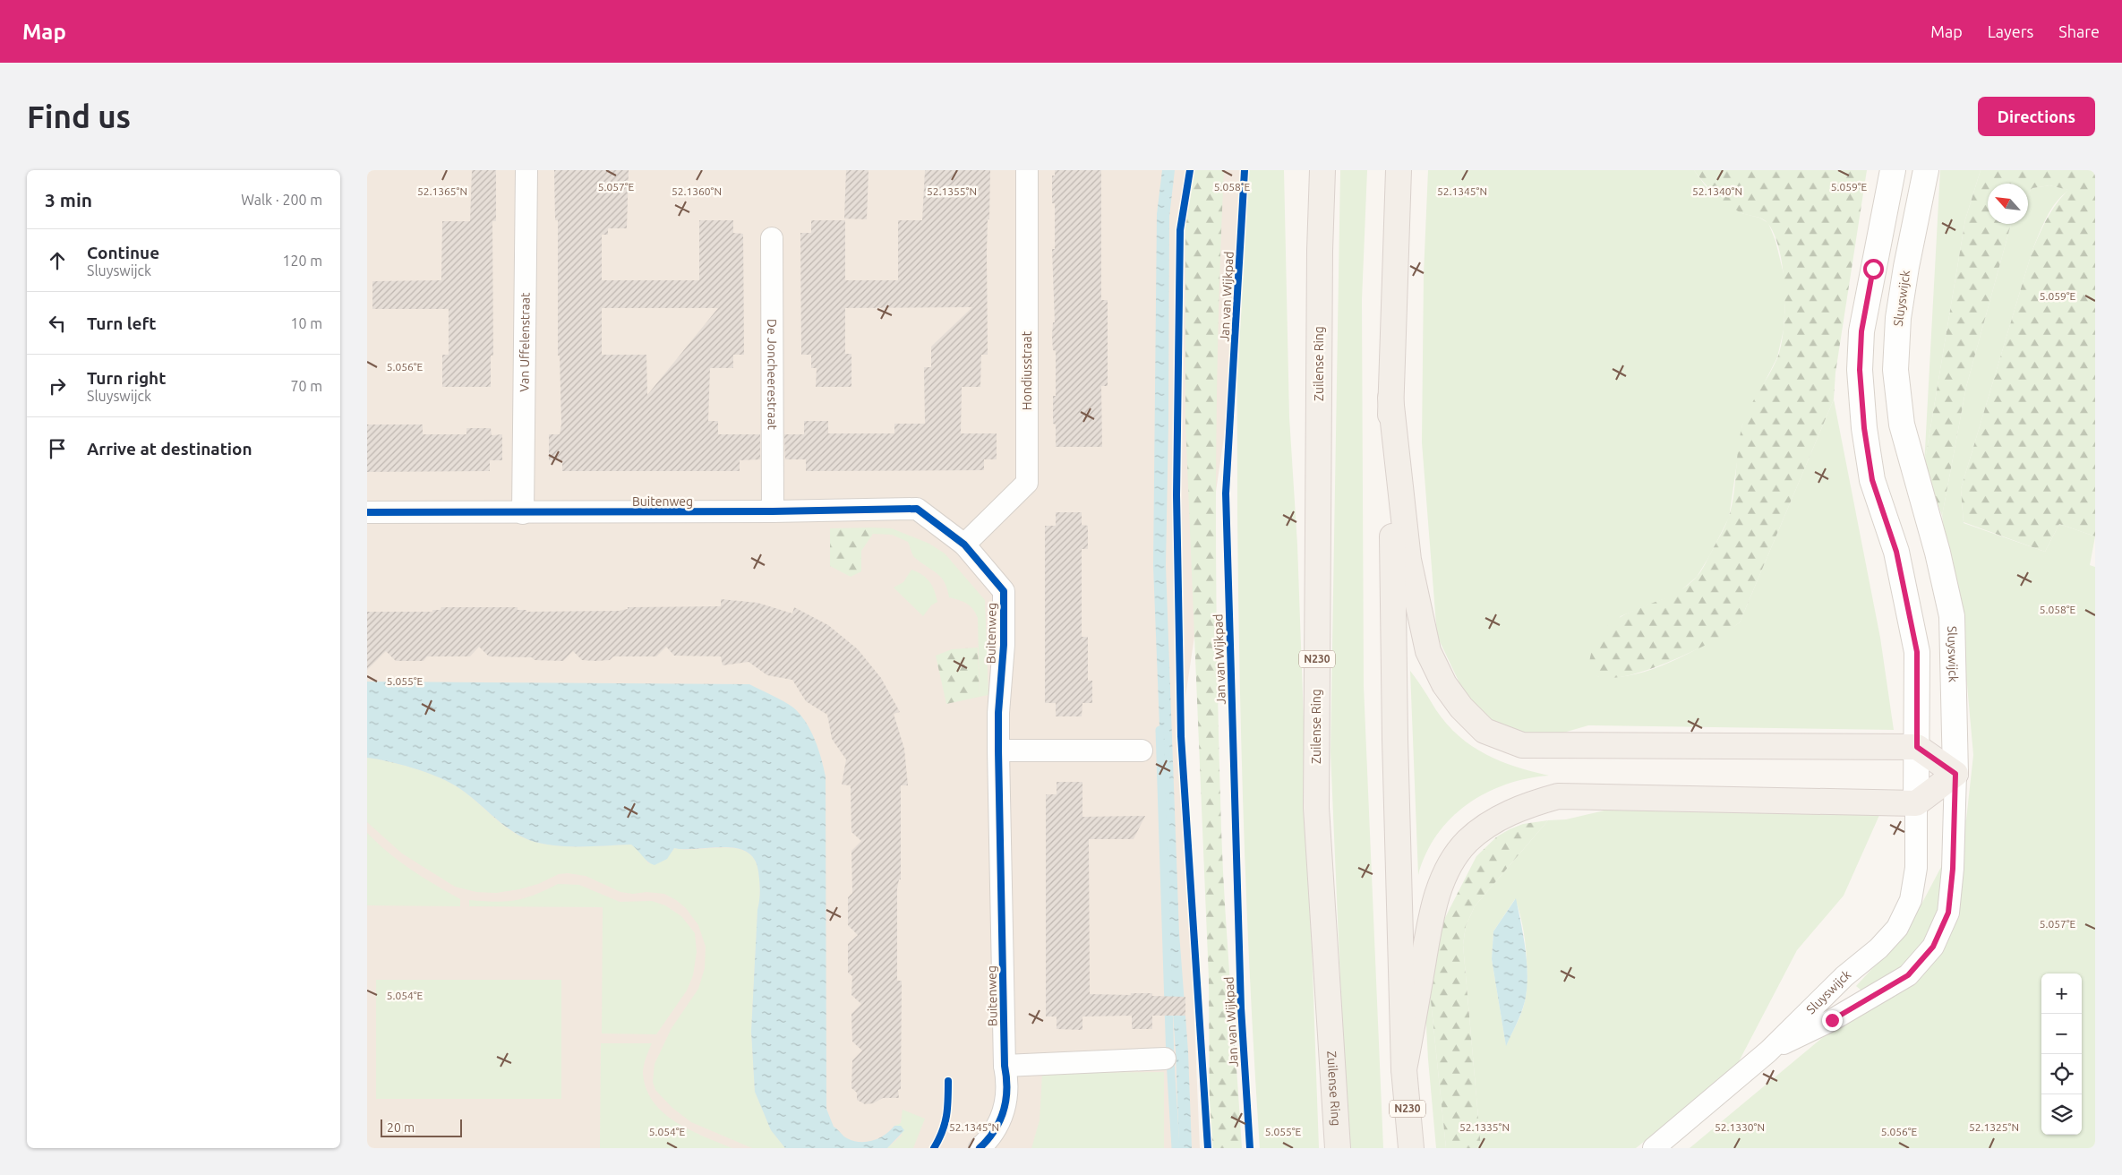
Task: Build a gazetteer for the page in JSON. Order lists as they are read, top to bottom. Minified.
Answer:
{"streets":{"main road":["Sluyswijck","Zuilense Ring","N230"],"street":["Van Uffelenstraat","Hondiusstraat","De Joncheerestraat","Buitenweg"],"cycle path":["Jan van Wijkpad"]},"crossings":[["Sluyswijck","N230"],["Van Uffelenstraat","Buitenweg"],["Hondiusstraat","Buitenweg"],["De Joncheerestraat","Buitenweg"]],"scale_bar":"20 m","north":"top left","page":{"header":"Map","nav":["Map","Layers","Share"],"buttons":"Directions","title":"Find us","heading":["3 min","Walk · 200 m"],"list":[["Continue","Sluyswijck","120 m"],["Turn left","10 m"],["Turn right","Sluyswijck","70 m"],"Arrive at destination"],"map_buttons":["+","−"],"scale":"20 m"},"coordinates":["5.057°E","5.059°E","5.058°E","52.1365°N","52.1360°N","52.1355°N","52.1345°N","52.1340°N","5.056°E","5.055°E","5.054°E","52.1335°N","52.1330°N","52.1325°N"]}
